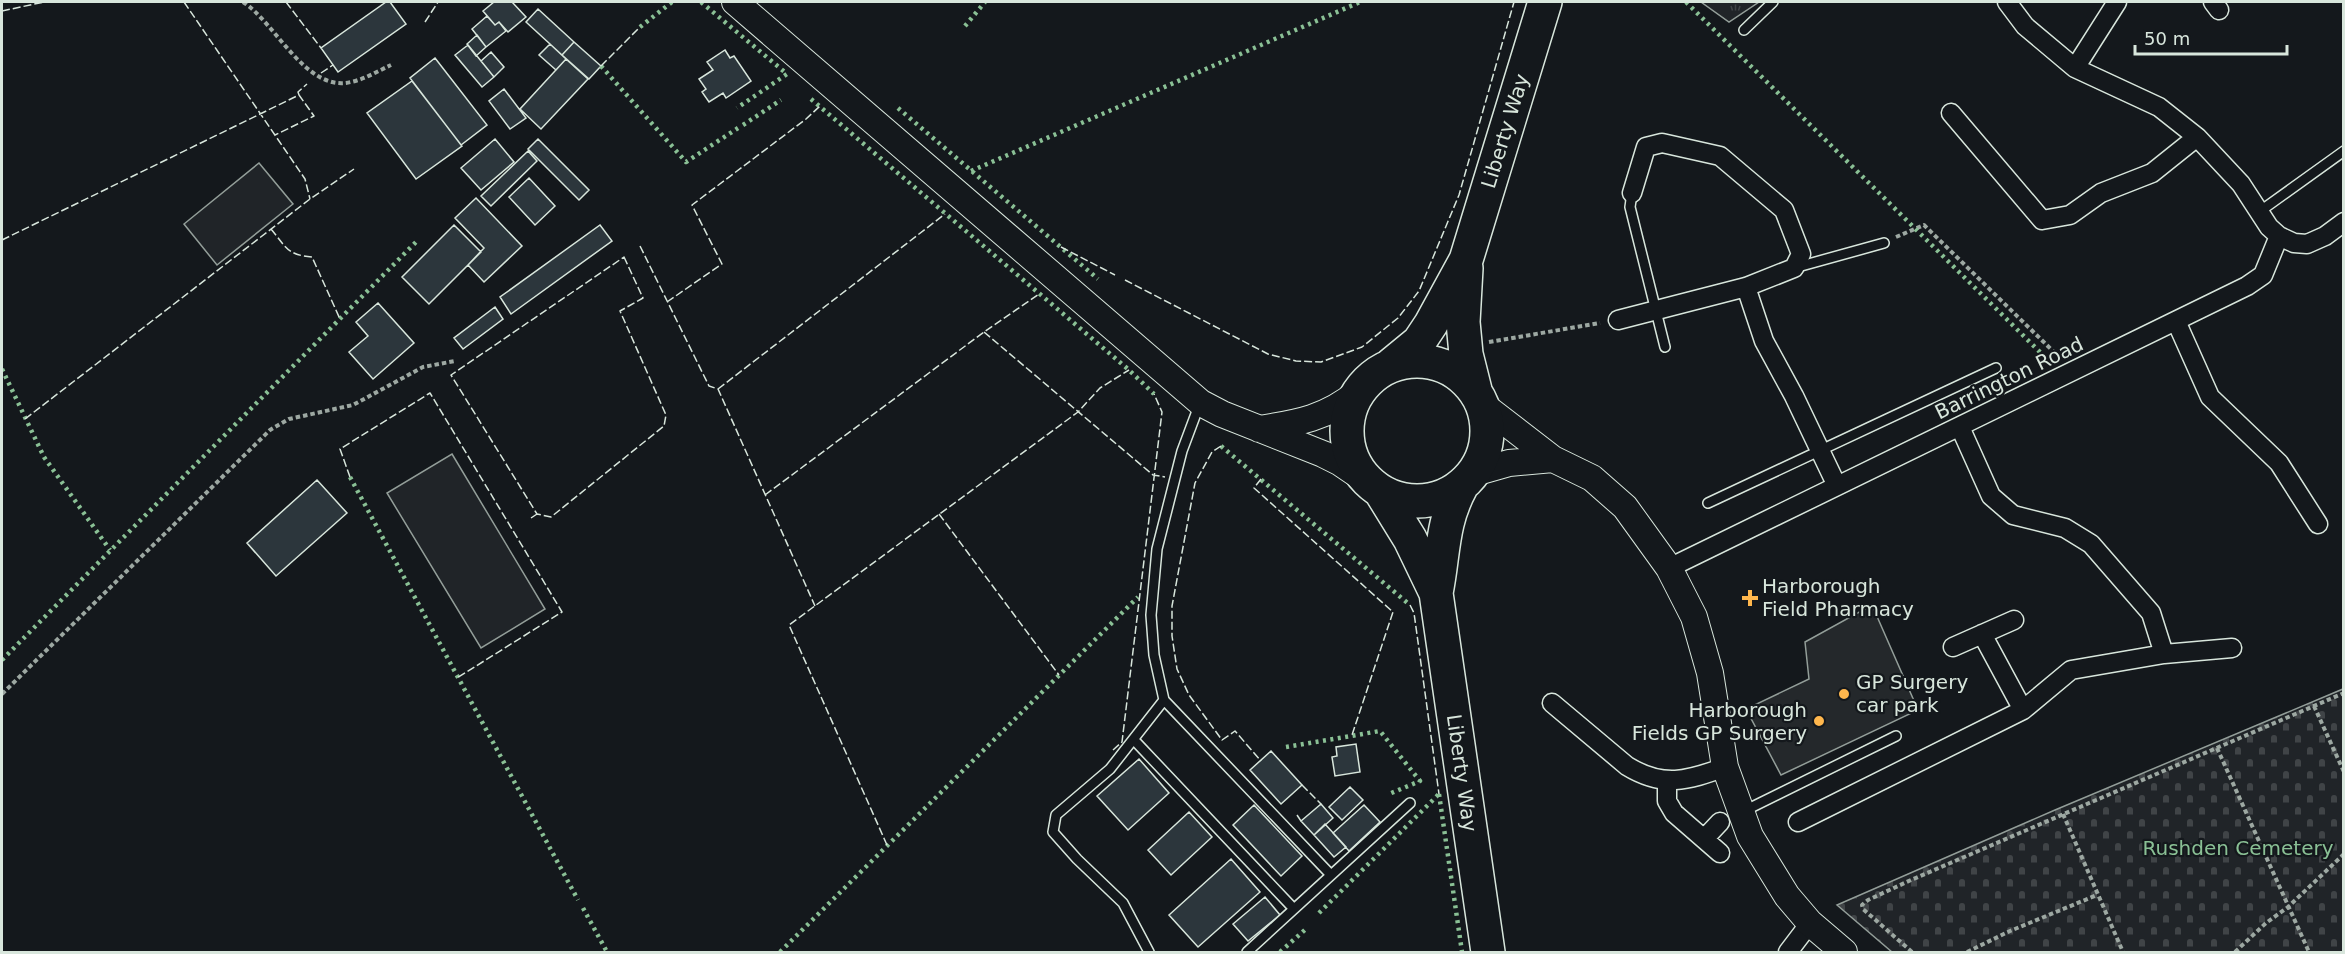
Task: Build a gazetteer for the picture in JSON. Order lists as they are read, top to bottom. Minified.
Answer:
{"streets":{"highway":["Liberty Way"],"street":["Barrington Road"]},"parks":["Rushden Cemetery"],"places":{"health":["Harborough Field Pharmacy"],"other":["GP Surgery car park","Harborough Fields GP Surgery"]},"scale_bar":"50 m"}
